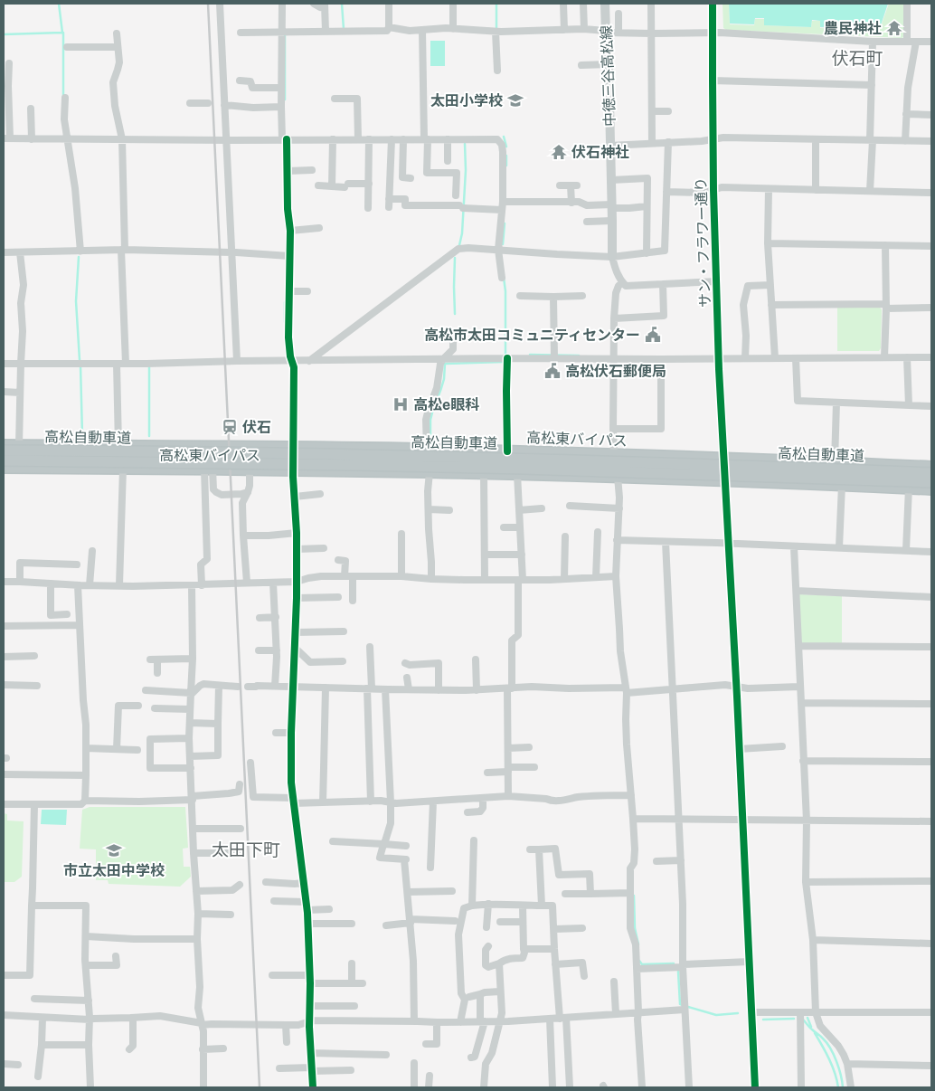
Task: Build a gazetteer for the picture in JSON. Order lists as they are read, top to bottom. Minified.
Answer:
{"streets":{"highway":["高松自動車道","高松東バイパス"],"main road":["中徳三谷高松線"],"street":["サン・フラワー通り"]},"crossings":[["サン・フラワー通り","高松東バイパス"]],"districts":["伏石町","太田下町"],"places":{"temple":["農民神社","伏石神社"],"school or university":["太田小学校","市立太田中学校"],"public building":["高松市太田コミュニティセンター","高松伏石郵便局"],"hospital":["高松e眼科"],"station":["伏石"]}}
